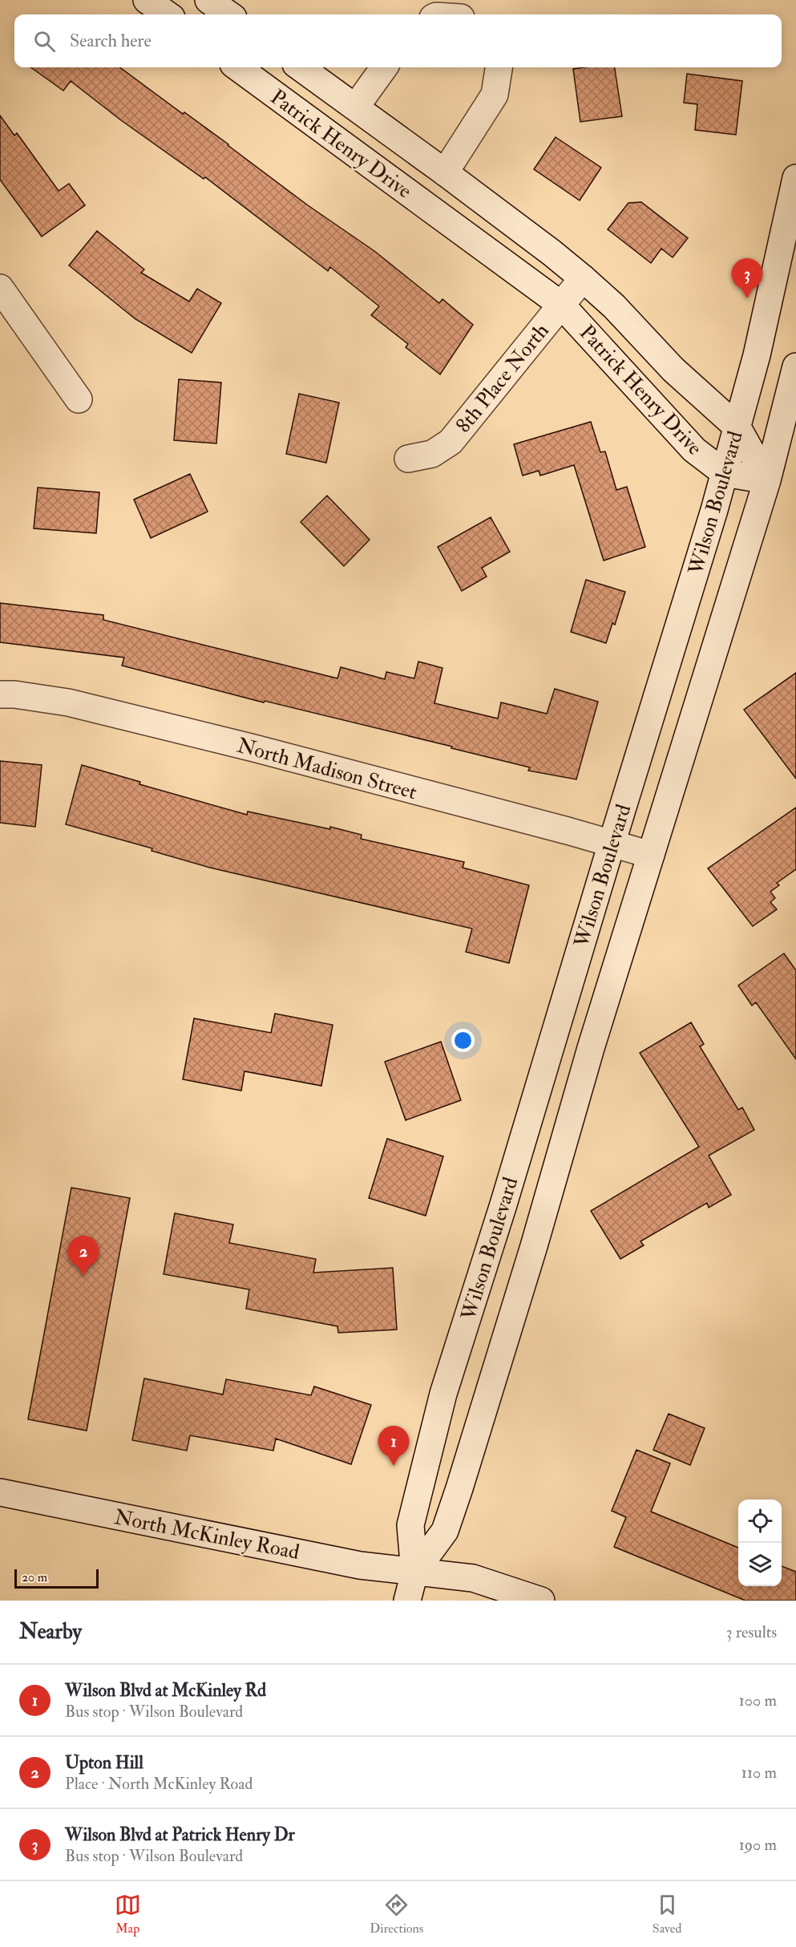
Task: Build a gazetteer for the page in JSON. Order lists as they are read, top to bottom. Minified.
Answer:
{"streets":{"street":["Patrick Henry Drive","8th Place North","Wilson Boulevard","North Madison Street","North McKinley Road"]},"crossings":[["Patrick Henry Drive","8th Place North"],["Patrick Henry Drive","Wilson Boulevard"],["Wilson Boulevard","North Madison Street"],["Wilson Boulevard","North McKinley Road"]],"scale_bar":"20 m","page":{"search":"Search here","pins":["3","2","1"],"scale":"20 m","heading":["Nearby","3 results"],"list":[{"mark":"1","name":"Wilson Blvd at McKinley Rd","note":"Bus stop · Wilson Boulevard","value":"100 m"},{"mark":"2","name":"Upton Hill","note":"Place · North McKinley Road","value":"110 m"},{"mark":"3","name":"Wilson Blvd at Patrick Henry Dr","note":"Bus stop · Wilson Boulevard","value":"190 m"}],"nav":["Map","Directions","Saved"]}}
